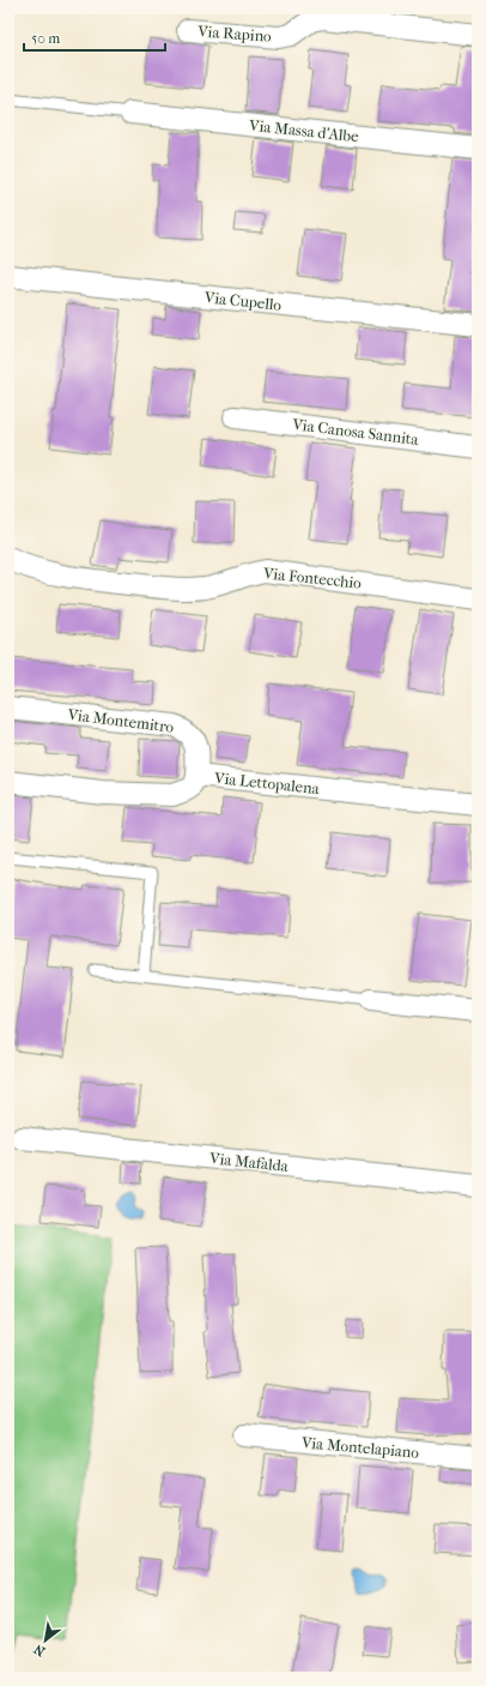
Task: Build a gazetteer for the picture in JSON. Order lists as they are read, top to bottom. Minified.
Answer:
{"streets":{"street":["Via Rapino","Via Massa d'Albe","Via Cupello","Via Canosa Sannita","Via Fontecchio","Via Montemitro","Via Lettopalena","Via Mafalda","Via Montelapiano"]},"crossings":[["Via Montemitro","Via Lettopalena"]],"scale_bar":"50 m","north":"bottom left"}
